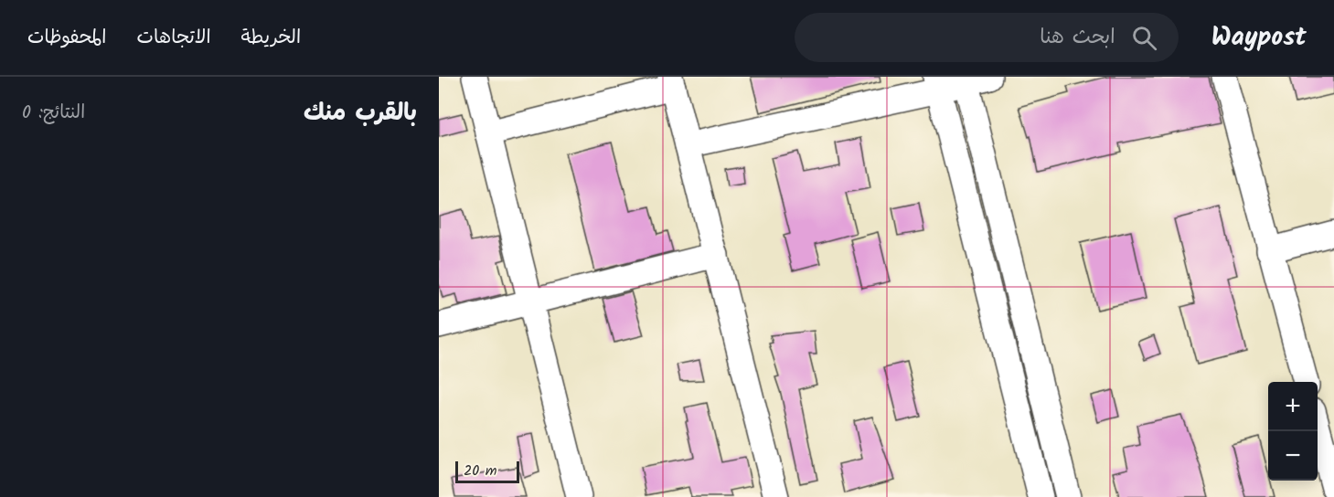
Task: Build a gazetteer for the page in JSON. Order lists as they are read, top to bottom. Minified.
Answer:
{"scale_bar":"20 m","page":{"header":"Waypost","search":"ابحث هنا","nav":["الخريطة","الاتجاهات","المحفوظات"],"heading":["بالقرب منك","النتائج: 0"],"map_buttons":["+","−"],"scale":"20 m"}}
